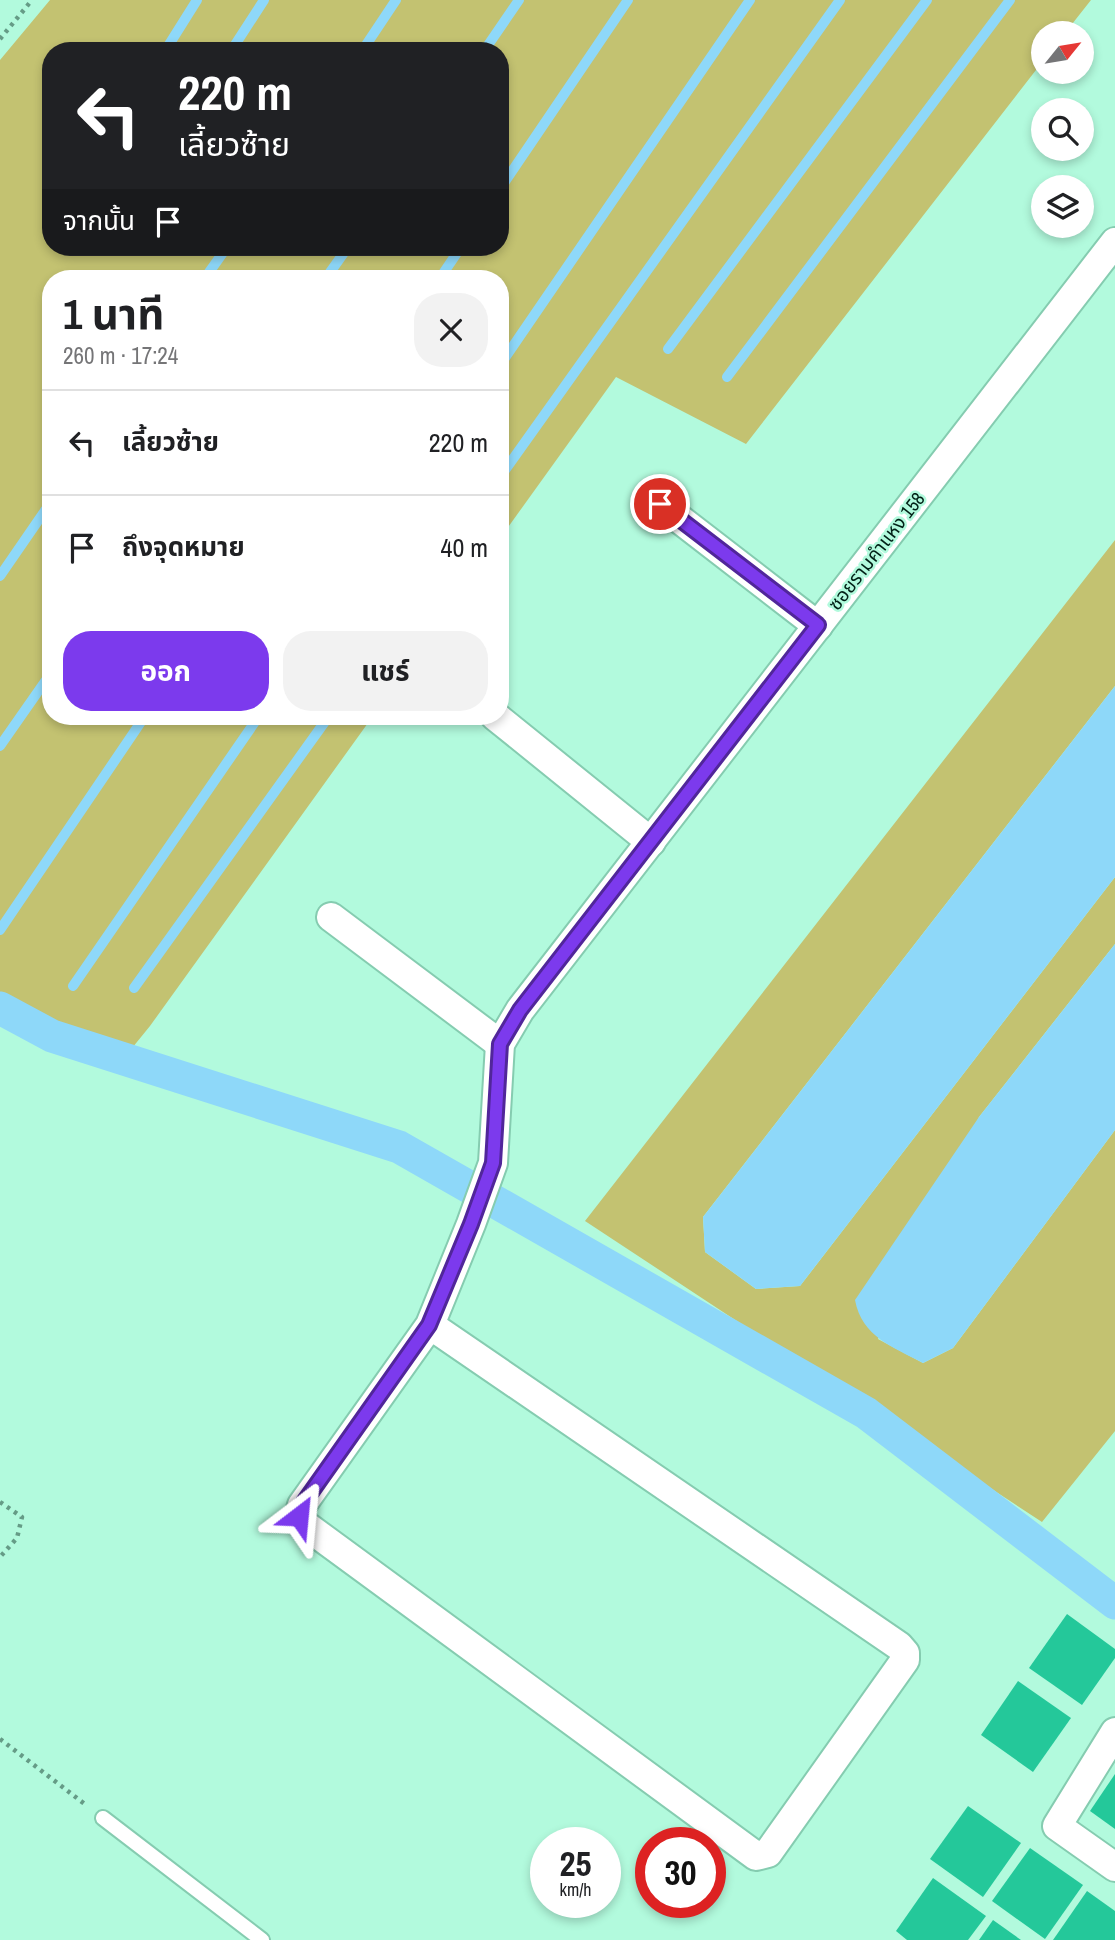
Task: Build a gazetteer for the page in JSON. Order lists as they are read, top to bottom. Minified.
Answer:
{"streets":{"street":["ซอยรามคำแหง 158"]},"north":"top right","page":{"turn":["220 m","เลี้ยวซ้าย"],"then":"จากนั้น","heading":["1 นาที","260 m · 17:24"],"list":[{"name":"เลี้ยวซ้าย","value":"220 m"},{"name":"ถึงจุดหมาย","value":"40 m"}],"buttons":["ออก","แชร์"],"speed":"25 km/h","limit":"30"}}
